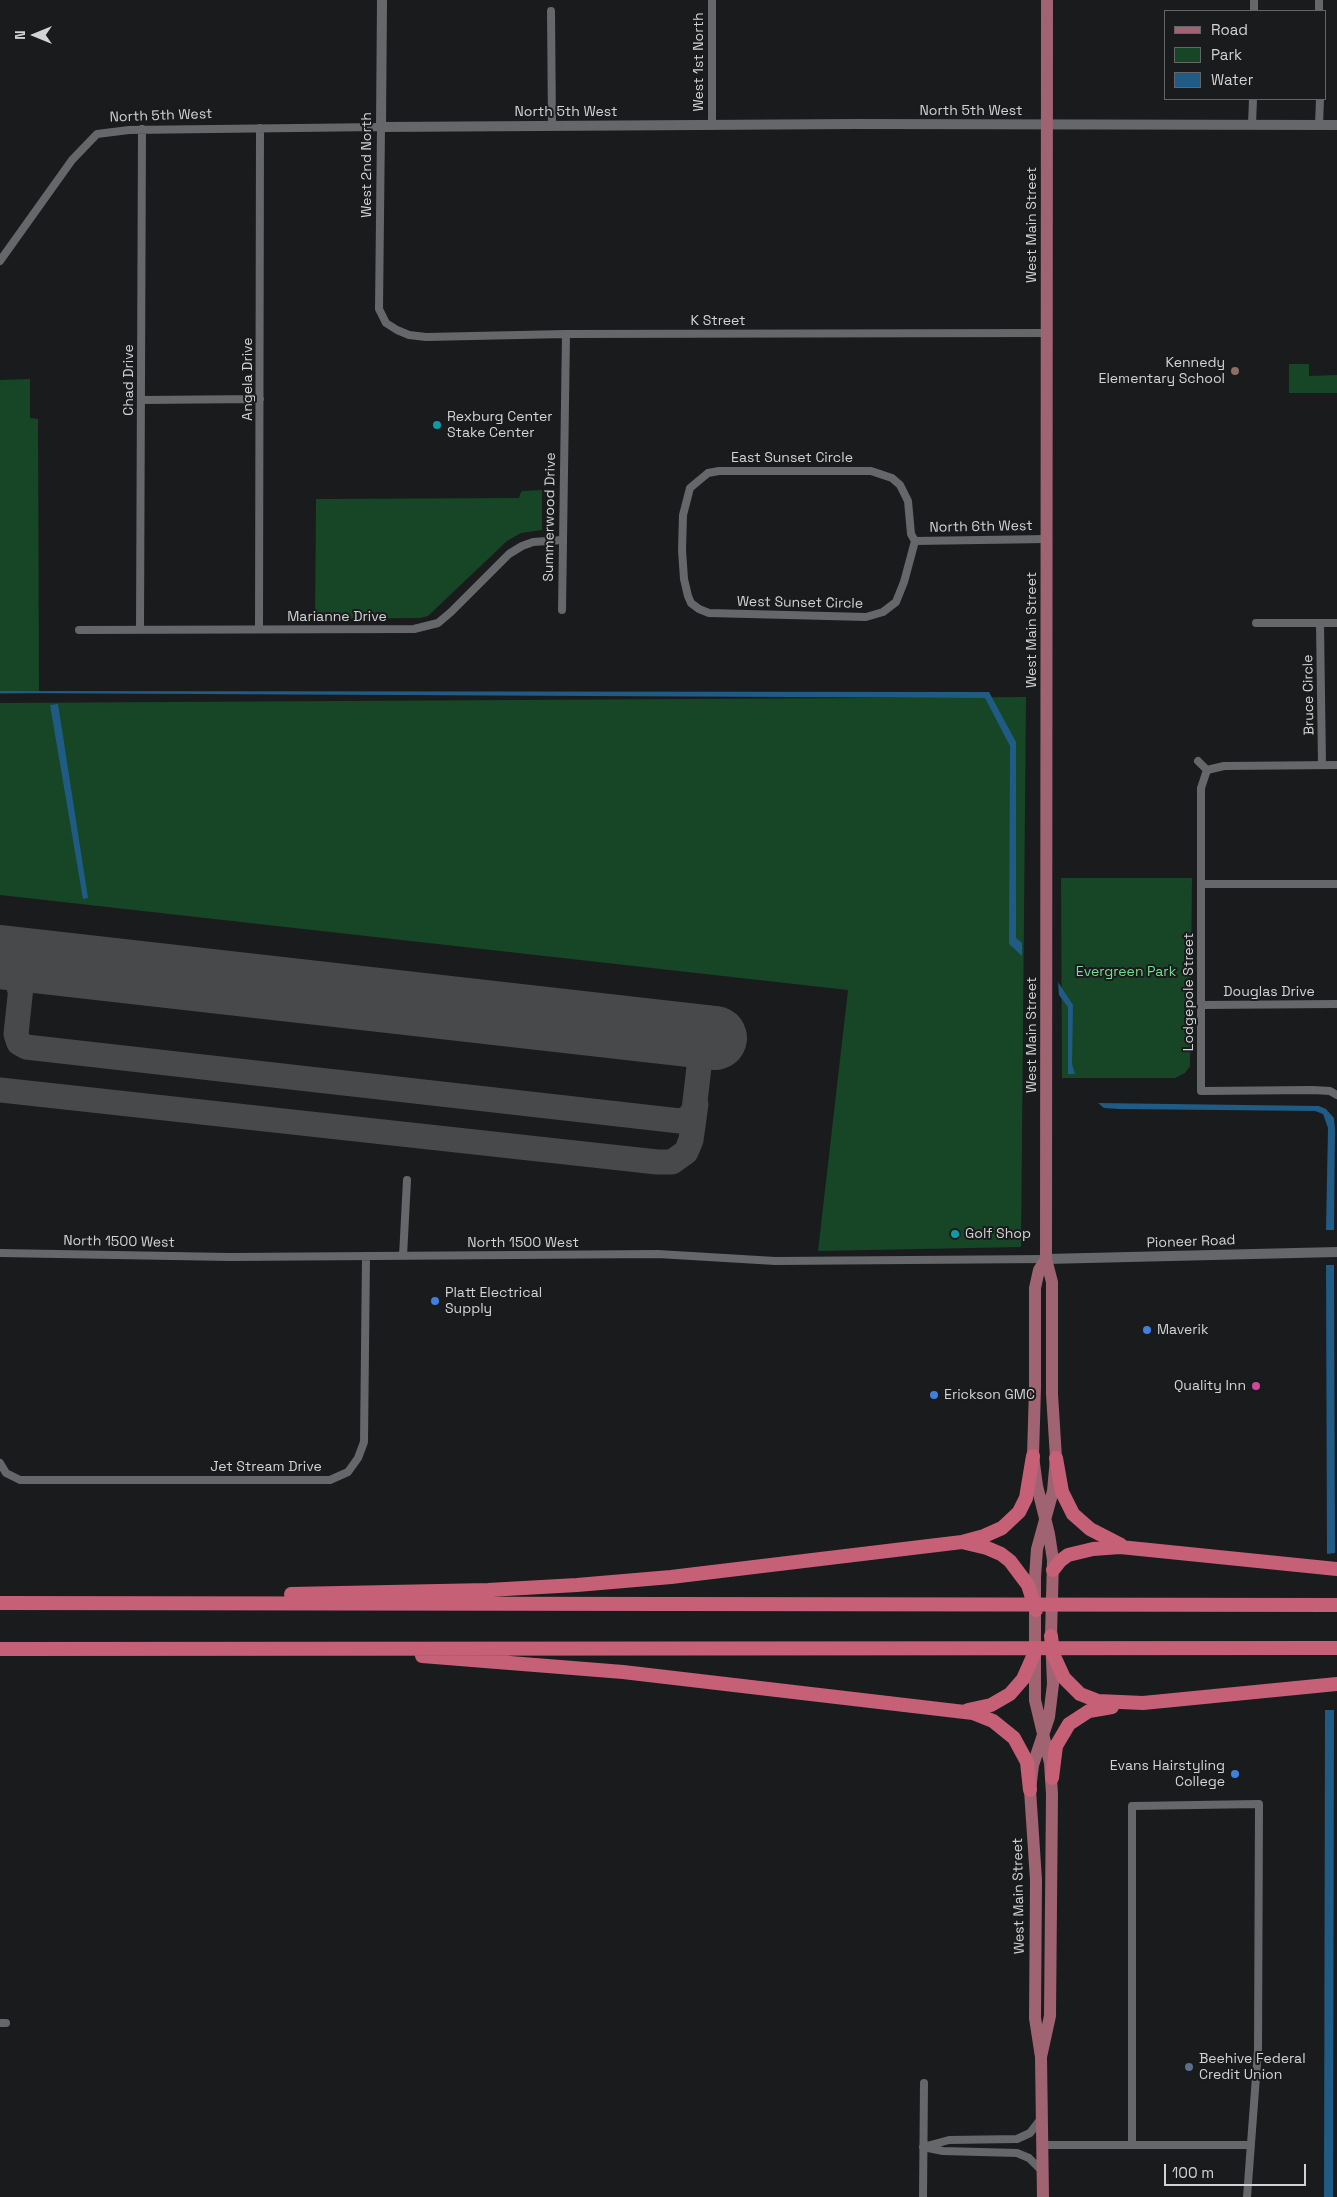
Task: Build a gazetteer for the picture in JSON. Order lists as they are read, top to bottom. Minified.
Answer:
{"streets":{"main road":["West Main Street"],"street":["West 1st North","North 5th West","West 2nd North","K Street","Angela Drive","Chad Drive","East Sunset Circle","Summerwood Drive","North 6th West","West Sunset Circle","Marianne Drive","Bruce Circle","Lodgepole Street","Douglas Drive","North 1500 West","Pioneer Road","Jet Stream Drive"]},"crossings":[["West 1st North","North 5th West"],["North 5th West","West 2nd North"],["North 5th West","West Main Street"],["North 5th West","Angela Drive"],["North 5th West","Chad Drive"],["West 2nd North","K Street"],["West Main Street","K Street"],["West Main Street","North 6th West"],["West Main Street","North 1500 West"],["West Main Street","Pioneer Road"],["K Street","Summerwood Drive"],["Angela Drive","Marianne Drive"],["Chad Drive","Marianne Drive"],["East Sunset Circle","North 6th West"],["East Sunset Circle","West Sunset Circle"],["Summerwood Drive","Marianne Drive"],["North 6th West","West Sunset Circle"],["Lodgepole Street","Douglas Drive"],["North 1500 West","Pioneer Road"],["North 1500 West","Jet Stream Drive"]],"parks":["Evergreen Park"],"places":["Kennedy Elementary School","Rexburg Center Stake Center","Golf Shop","Platt Electrical Supply","Maverik","Quality Inn","Erickson GMC","Evans Hairstyling College","Beehive Federal Credit Union"],"legend":["Road","Park","Water"],"scale_bar":"100 m","north":"left"}
